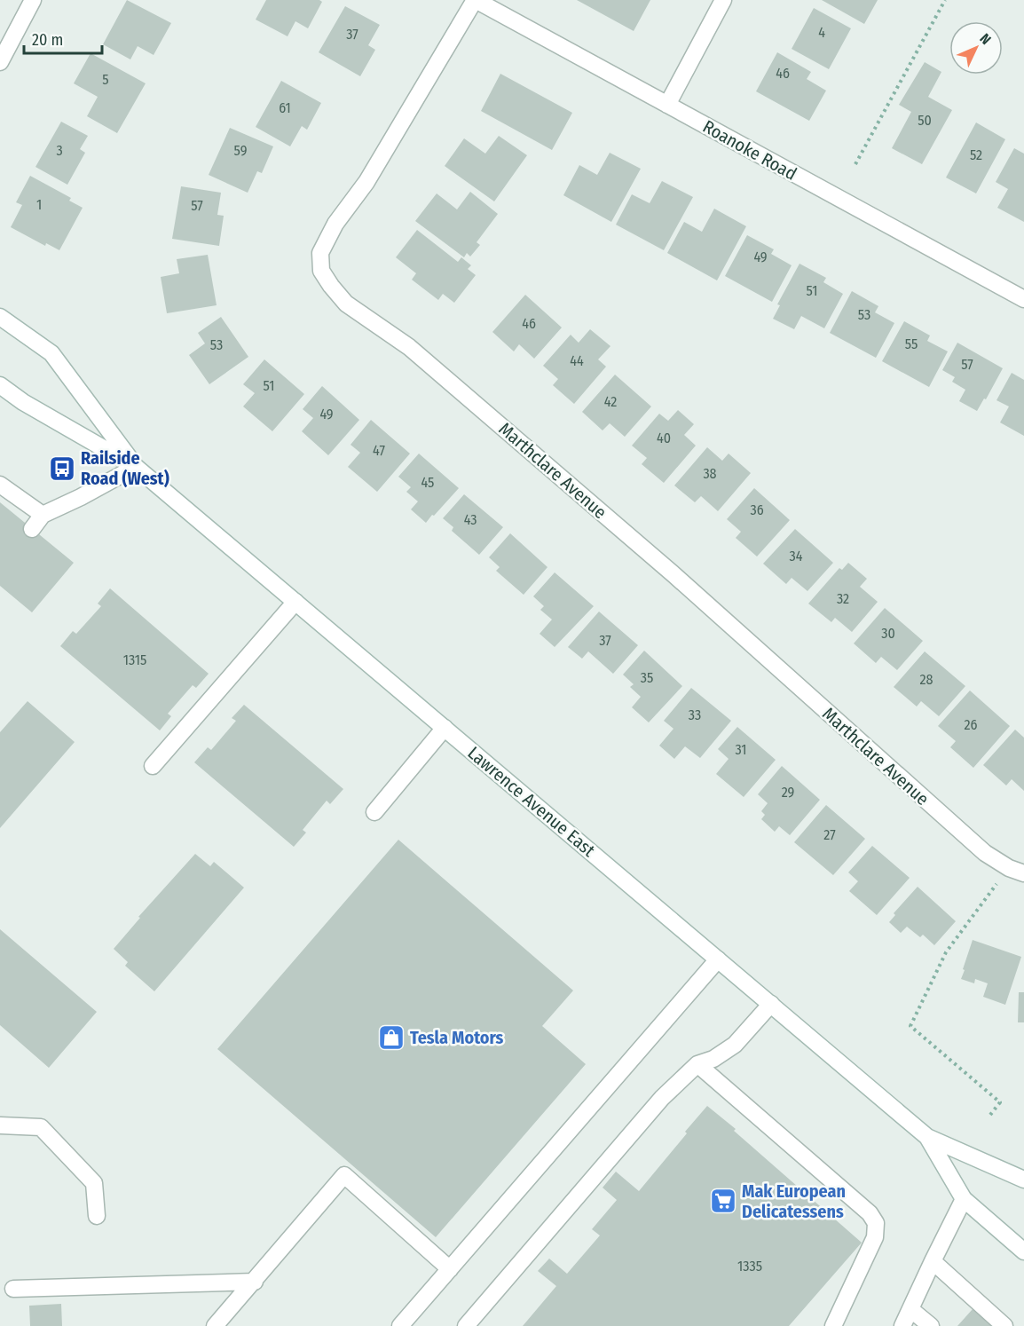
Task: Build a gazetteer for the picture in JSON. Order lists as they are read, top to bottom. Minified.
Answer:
{"streets":{"street":["Roanoke Road","Marthclare Avenue","Lawrence Avenue East"]},"crossings":[["Roanoke Road","Marthclare Avenue"]],"places":{"bus stop":["Railside Road (West)"],"shop":["Tesla Motors"],"supermarket":["Mak European Delicatessens"]},"house_numbers":["4","37","46","5","61","50","3","59","52","1","57","49","51","53","46","55","53","44","57","51","42","49","40","47","38","45","36","43","34","32","30","37","1315","35","28","33","26","31","29","27","1335"],"scale_bar":"20 m","north":"top right"}
